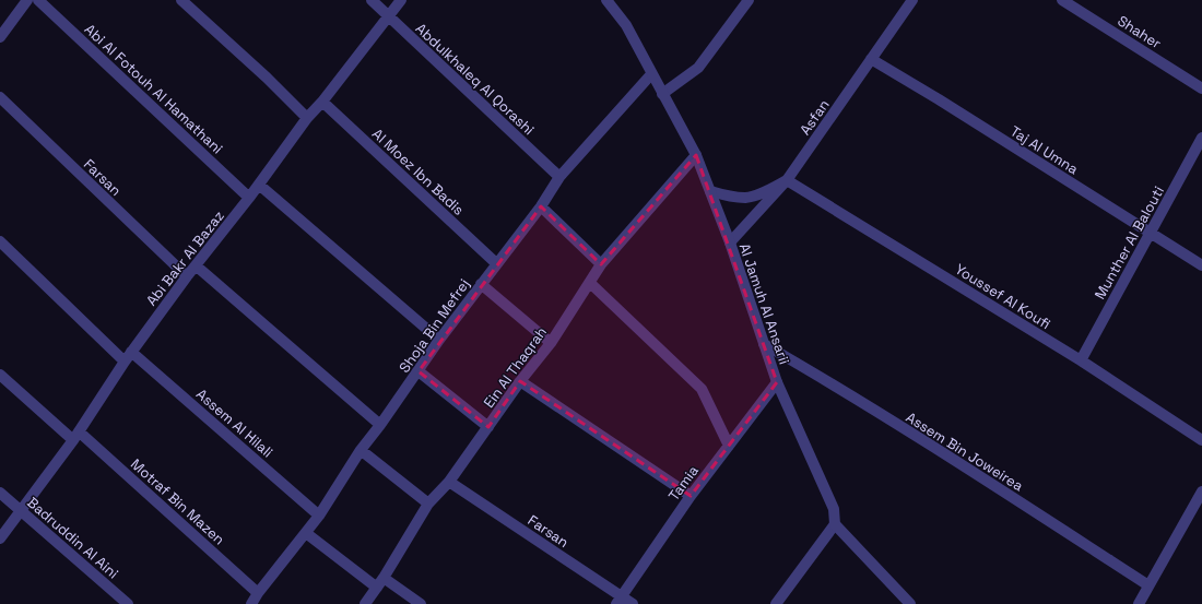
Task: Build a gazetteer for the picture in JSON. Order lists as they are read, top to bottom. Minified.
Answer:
{"streets":{"street":["Shaher","Abdulkhaleq Al Qorashi","Abi Al Fotouh Al Hamathani","Asfan","Taj Al Umna","Al Moez Ibn Badis","Farsan","Munther Al Balouti","Abi Bakr Al Bazaz","Youssef Al Koufi","Al Jamuh Al Ansarii","Shoja Bin Mefrej","Ein Al Thaqrah","Assem Al Hilali","Assem Bin Joweirea","Tamia","Motraf Bin Mazen","Badruddin Al Aini"]},"crossings":[["Abdulkhaleq Al Qorashi","Abi Bakr Al Bazaz"],["Abdulkhaleq Al Qorashi","Shoja Bin Mefrej"],["Abi Al Fotouh Al Hamathani","Abi Bakr Al Bazaz"],["Asfan","Taj Al Umna"],["Asfan","Youssef Al Koufi"],["Asfan","Al Jamuh Al Ansarii"],["Taj Al Umna","Munther Al Balouti"],["Al Moez Ibn Badis","Abi Bakr Al Bazaz"],["Al Moez Ibn Badis","Shoja Bin Mefrej"],["Farsan","Abi Bakr Al Bazaz"],["Farsan","Ein Al Thaqrah"],["Farsan","Tamia"],["Munther Al Balouti","Youssef Al Koufi"],["Abi Bakr Al Bazaz","Assem Al Hilali"],["Abi Bakr Al Bazaz","Motraf Bin Mazen"],["Abi Bakr Al Bazaz","Badruddin Al Aini"],["Al Jamuh Al Ansarii","Shoja Bin Mefrej"],["Al Jamuh Al Ansarii","Ein Al Thaqrah"],["Al Jamuh Al Ansarii","Assem Bin Joweirea"],["Al Jamuh Al Ansarii","Tamia"],["Shoja Bin Mefrej","Assem Al Hilali"],["Shoja Bin Mefrej","Motraf Bin Mazen"]]}
